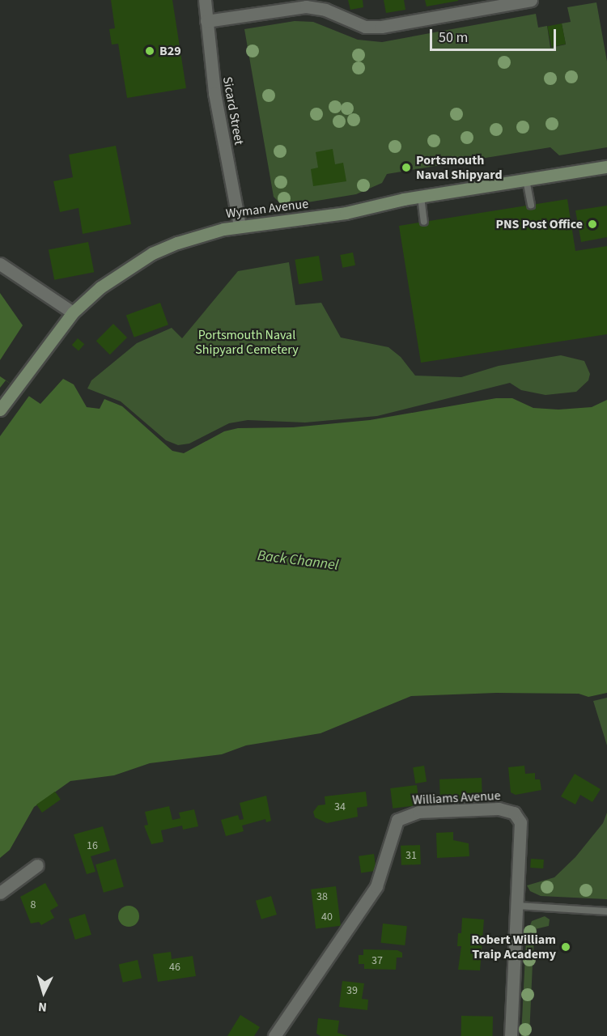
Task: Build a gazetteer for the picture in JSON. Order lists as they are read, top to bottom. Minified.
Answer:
{"streets":{"street":["Sicard Street","Wyman Avenue","Williams Avenue"]},"crossings":[["Sicard Street","Wyman Avenue"]],"water":["Back Channel"],"parks":["Portsmouth Naval Shipyard Cemetery"],"places":["B29","Portsmouth Naval Shipyard","PNS Post Office","Robert William Traip Academy"],"house_numbers":["34","16","31","38","8","40","37","46","39"],"scale_bar":"50 m","north":"bottom"}
